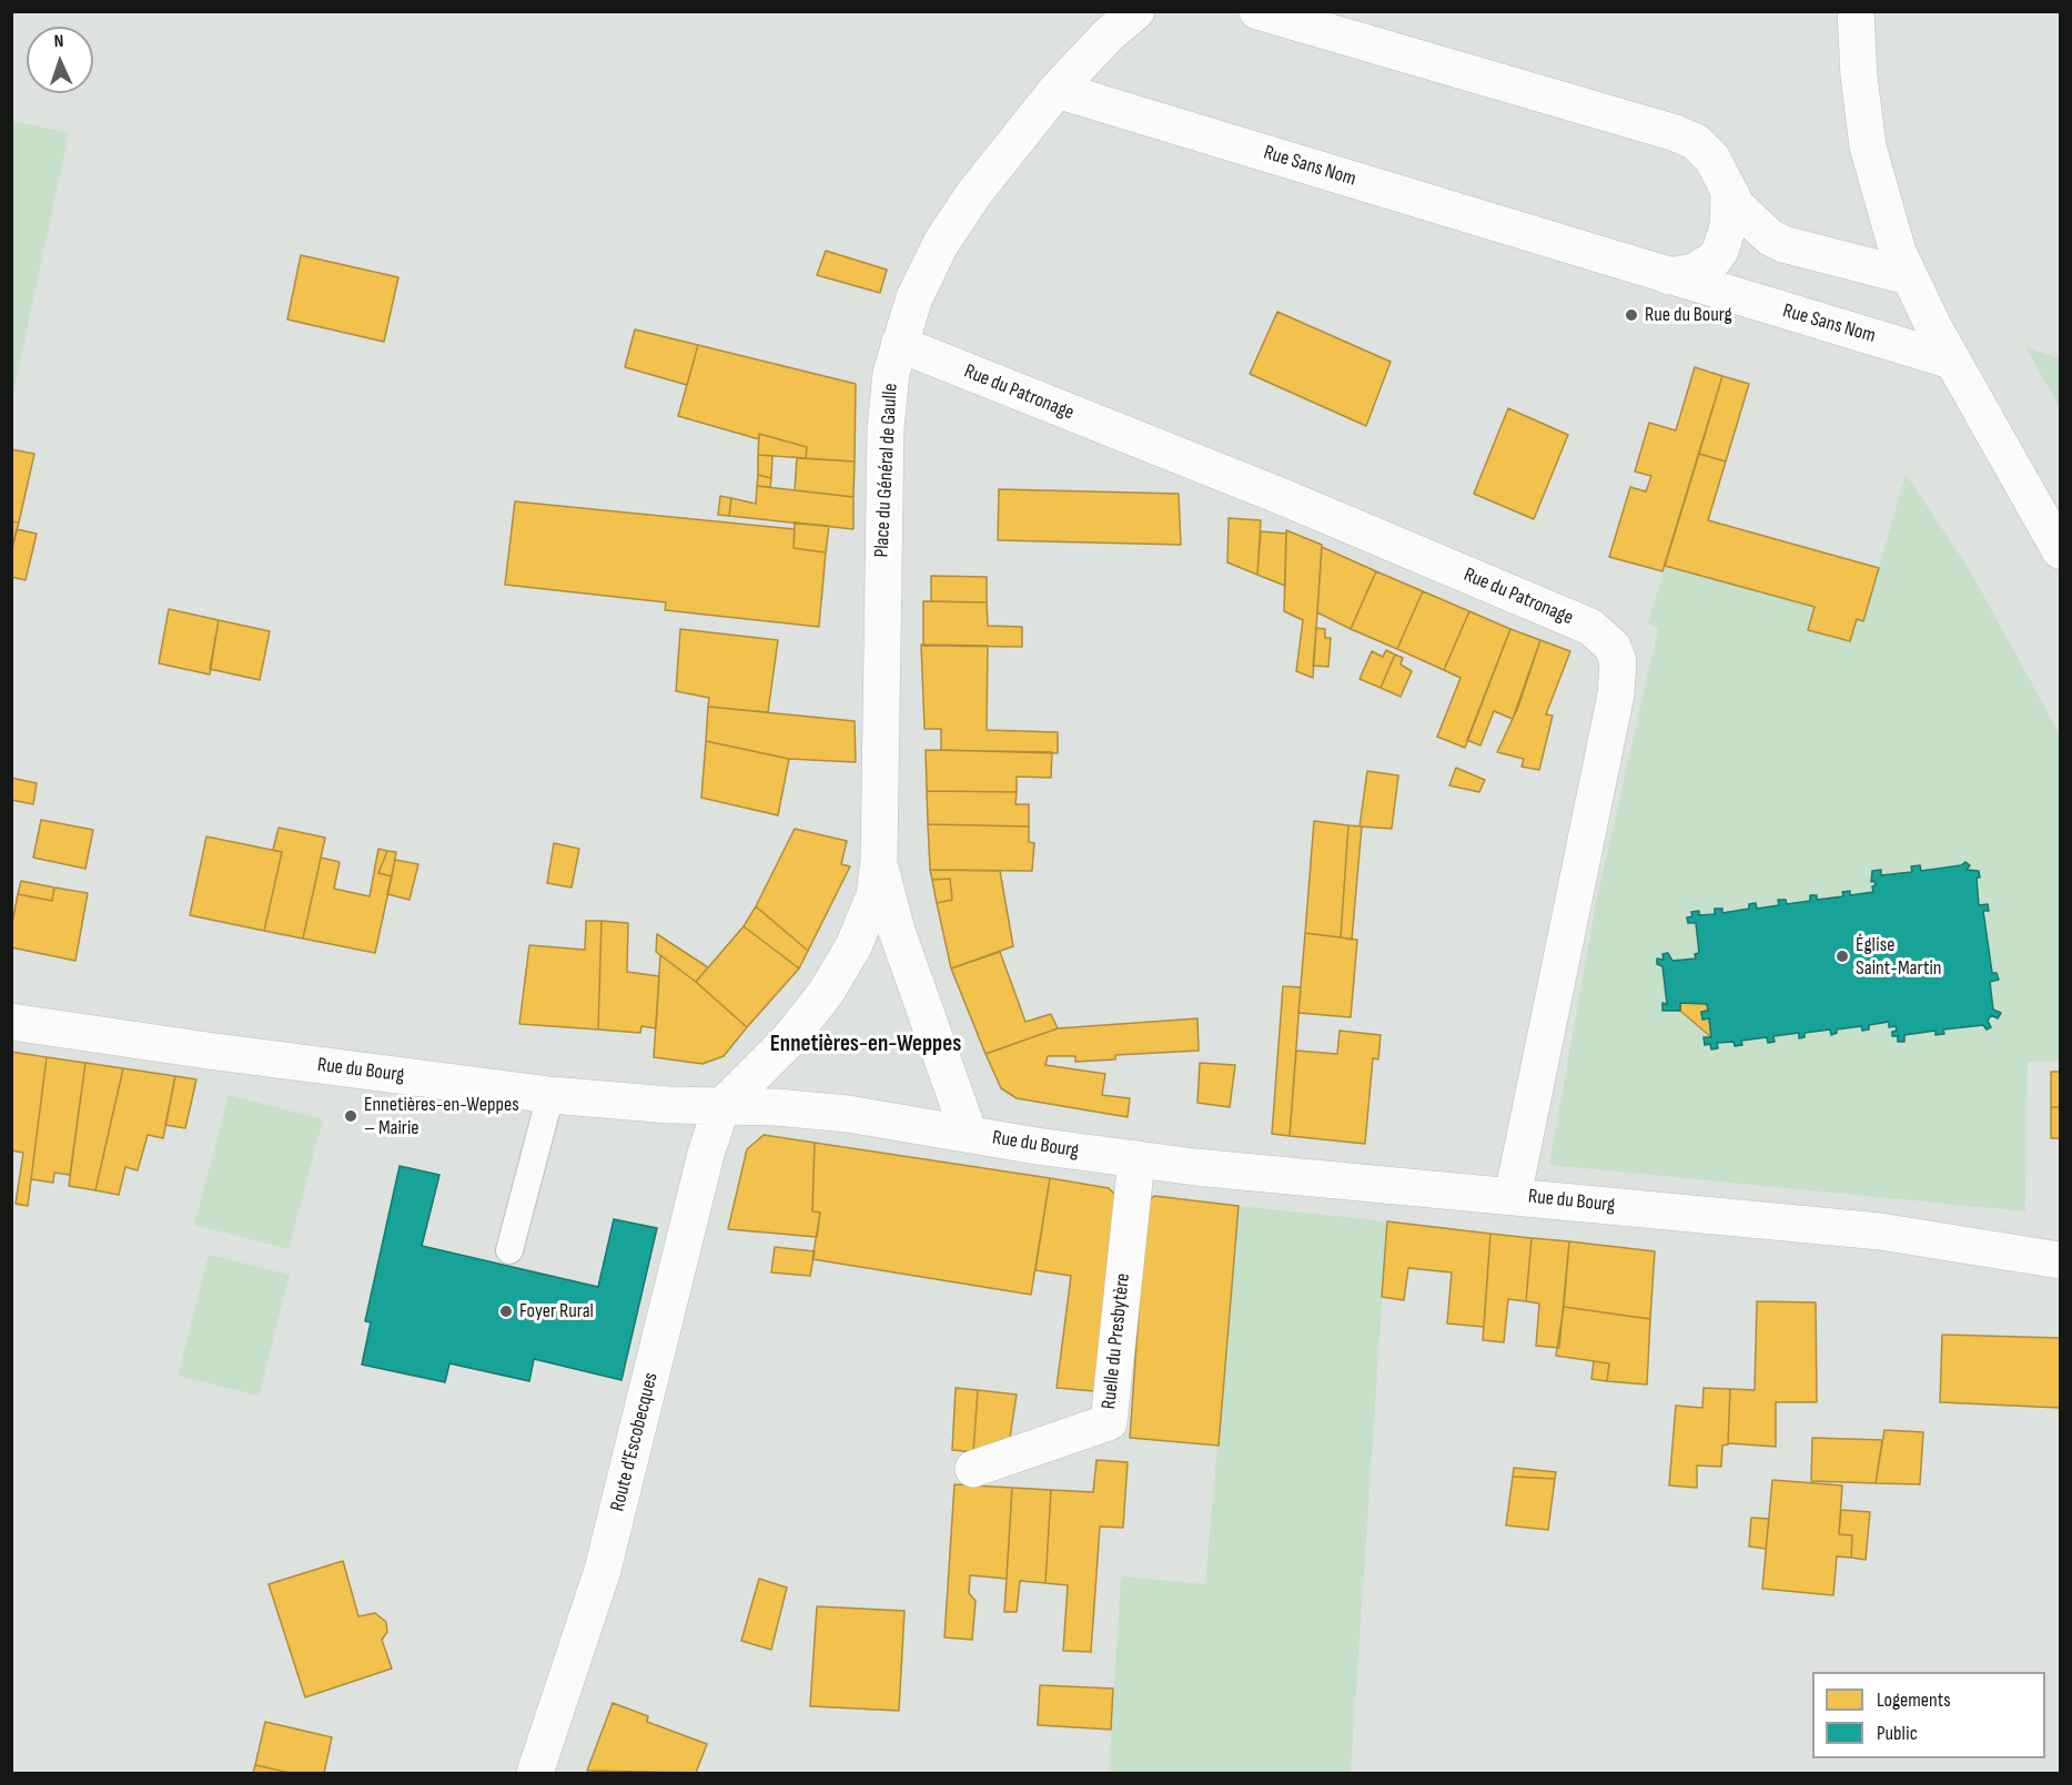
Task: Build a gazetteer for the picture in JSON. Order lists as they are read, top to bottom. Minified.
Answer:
{"streets":{"street":["Rue Sans Nom","Rue du Patronage","Place du Général de Gaulle","Rue du Bourg","Ruelle du Presbytère","Route d'Escobecques"]},"crossings":[["Rue Sans Nom","Place du Général de Gaulle"],["Rue du Patronage","Place du Général de Gaulle"],["Rue du Patronage","Rue du Bourg"],["Place du Général de Gaulle","Rue du Bourg"],["Place du Général de Gaulle","Route d'Escobecques"],["Rue du Bourg","Ruelle du Presbytère"],["Rue du Bourg","Route d'Escobecques"]],"districts":["Ennetières-en-Weppes"],"places":["Rue du Bourg","Église Saint-Martin","Ennetières-en-Weppes – Mairie","Foyer Rural"],"legend":["Logements","Public"],"north":"top"}
